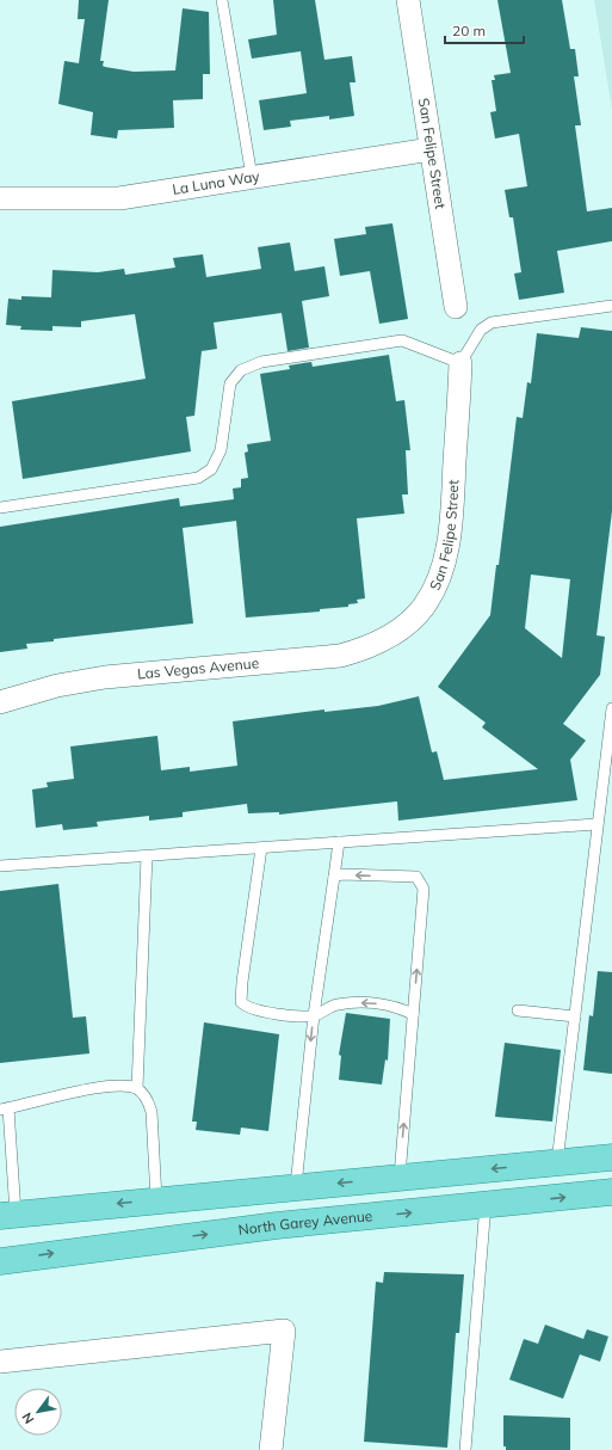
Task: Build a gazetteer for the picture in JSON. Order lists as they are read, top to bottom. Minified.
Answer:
{"streets":{"main road":["North Garey Avenue"],"street":["San Felipe Street","La Luna Way","Las Vegas Avenue"]},"crossings":[["San Felipe Street","La Luna Way"],["San Felipe Street","Las Vegas Avenue"]],"scale_bar":"20 m","north":"bottom left"}
